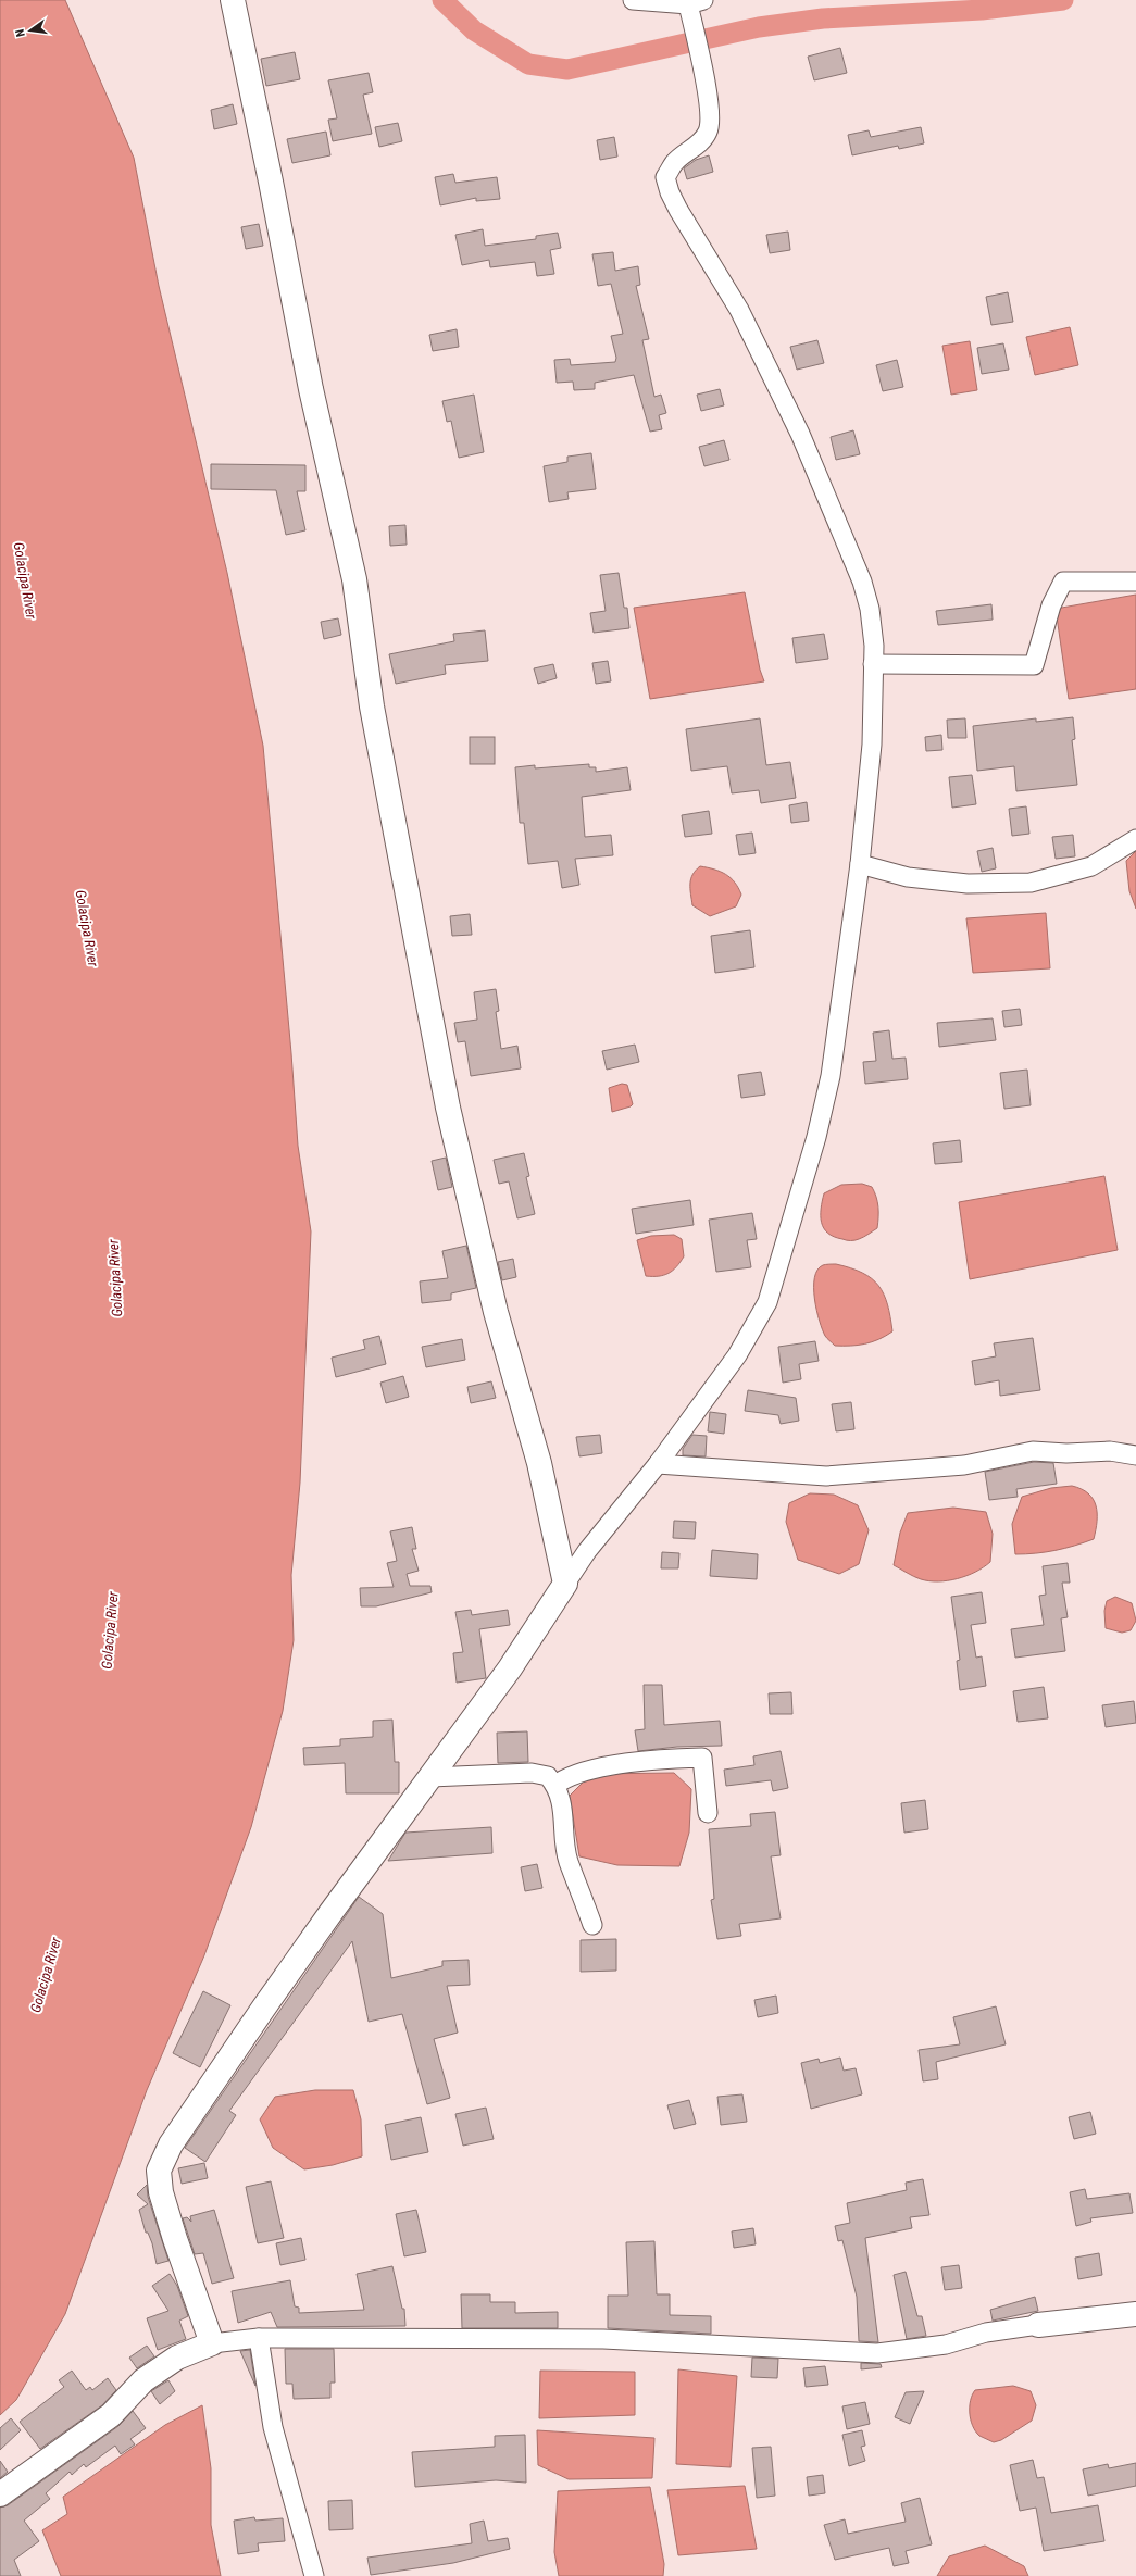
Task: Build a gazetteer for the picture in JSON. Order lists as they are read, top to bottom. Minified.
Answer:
{"water":["Golacipa River"],"north":"left"}
